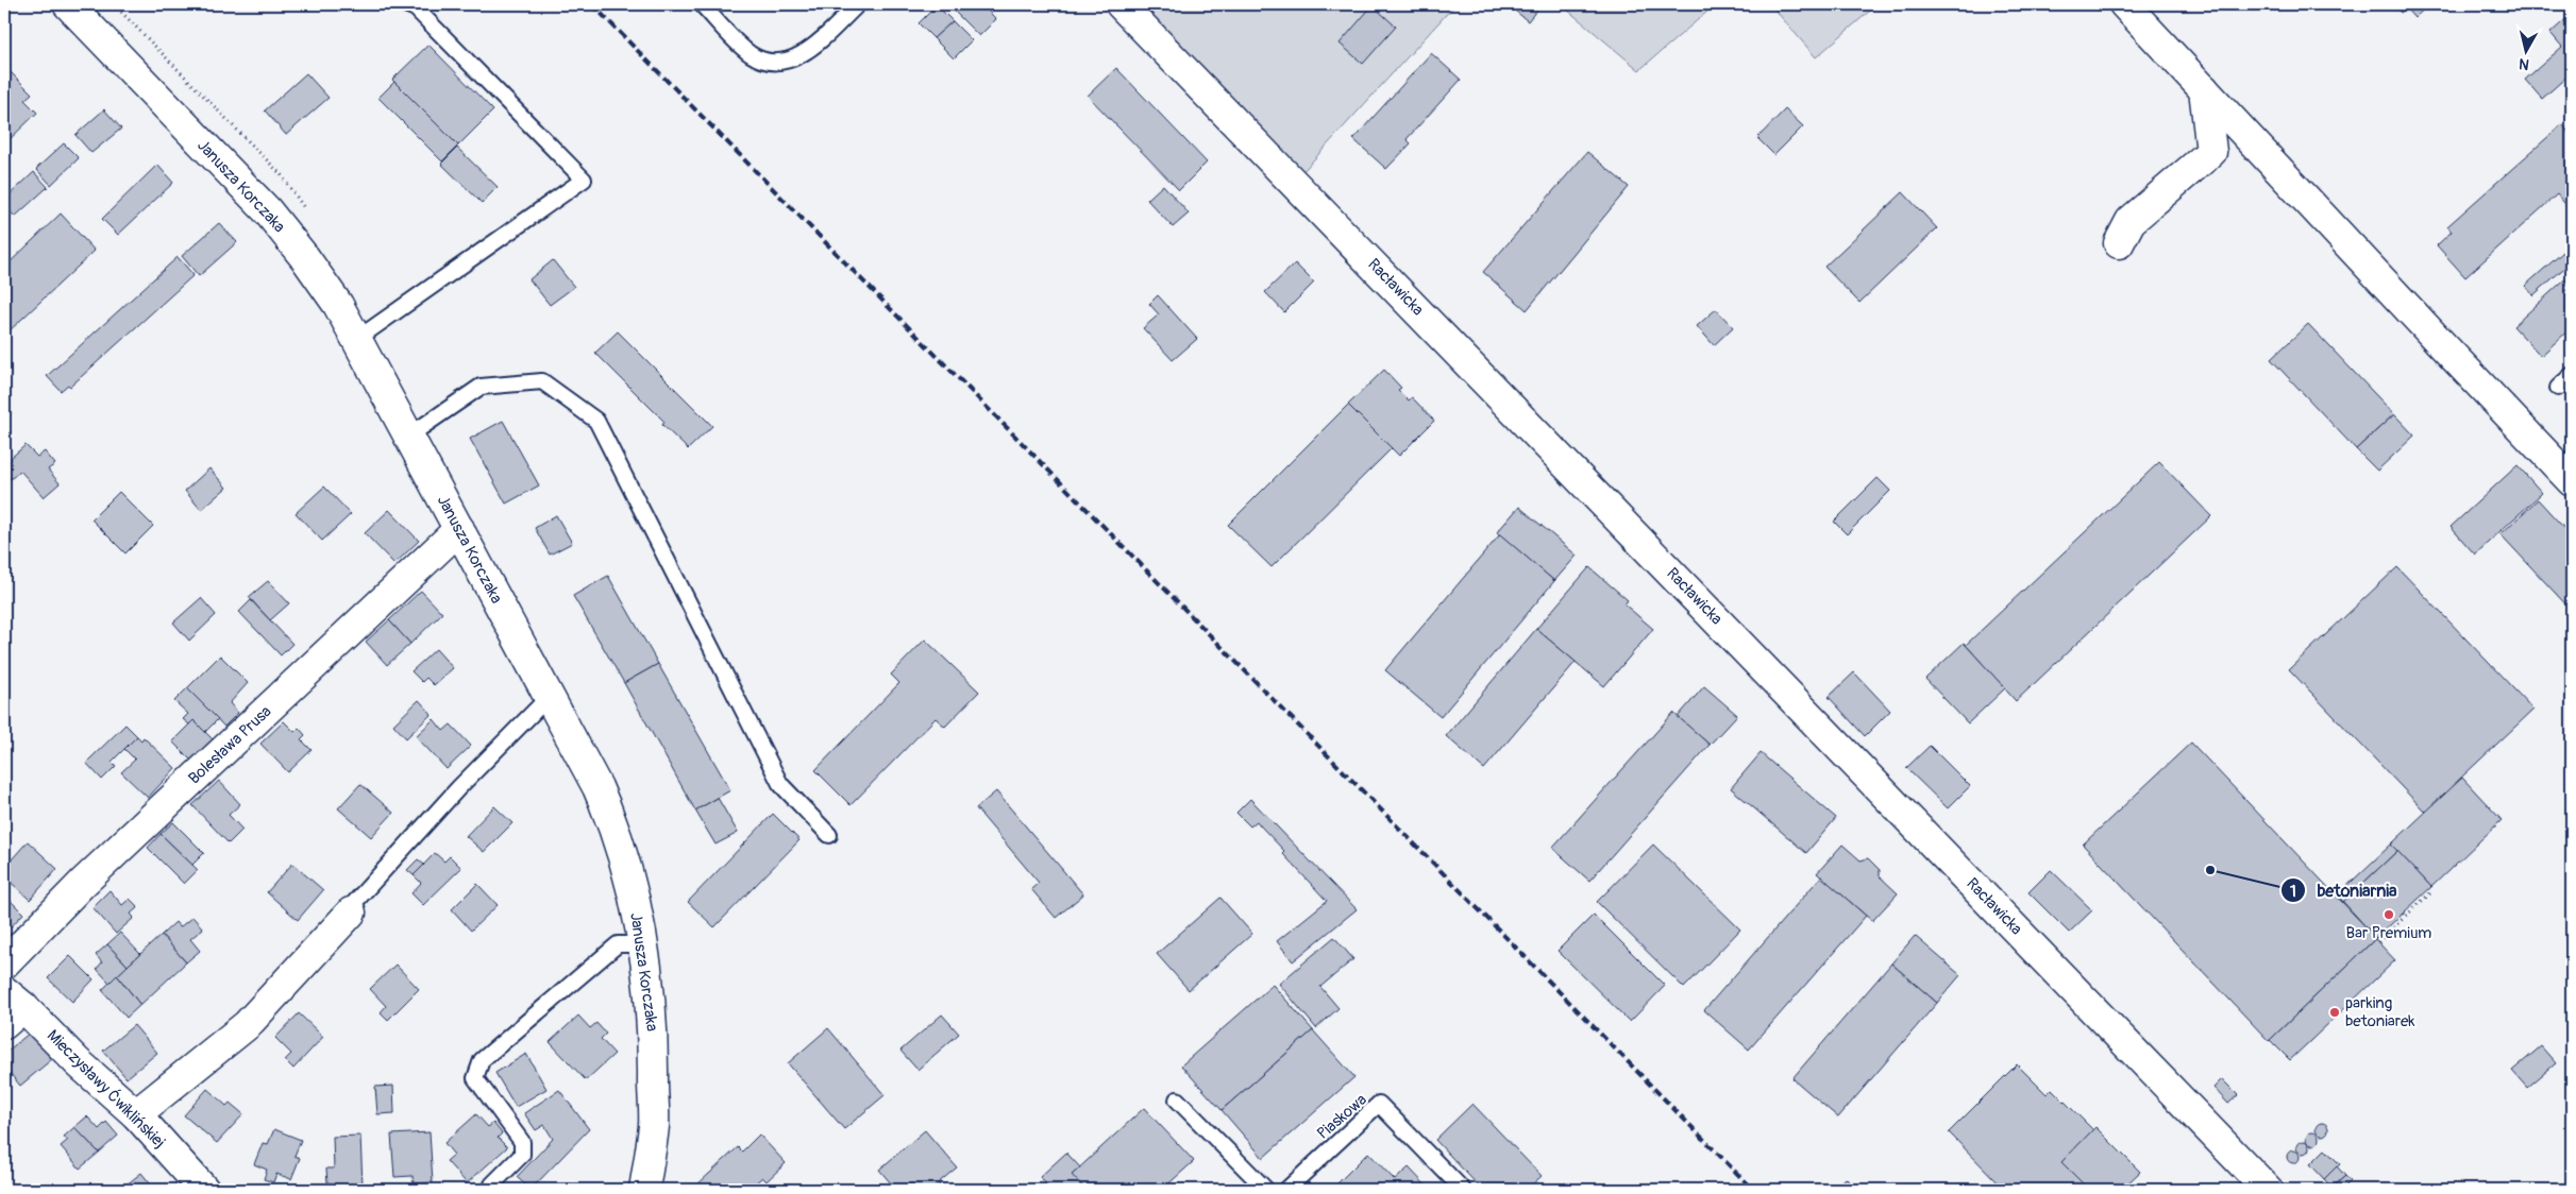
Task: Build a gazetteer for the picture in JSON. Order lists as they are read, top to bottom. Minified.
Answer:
{"streets":{"street":["Janusza Korczaka","Racławicka","Bolesława Prusa","Mieczysławy Ćwiklińskiej"],"lane":["Piaskowa"]},"crossings":[["Janusza Korczaka","Bolesława Prusa"]],"places":["betoniarnia","Bar Premium","parking betoniarek"],"north":"bottom"}
